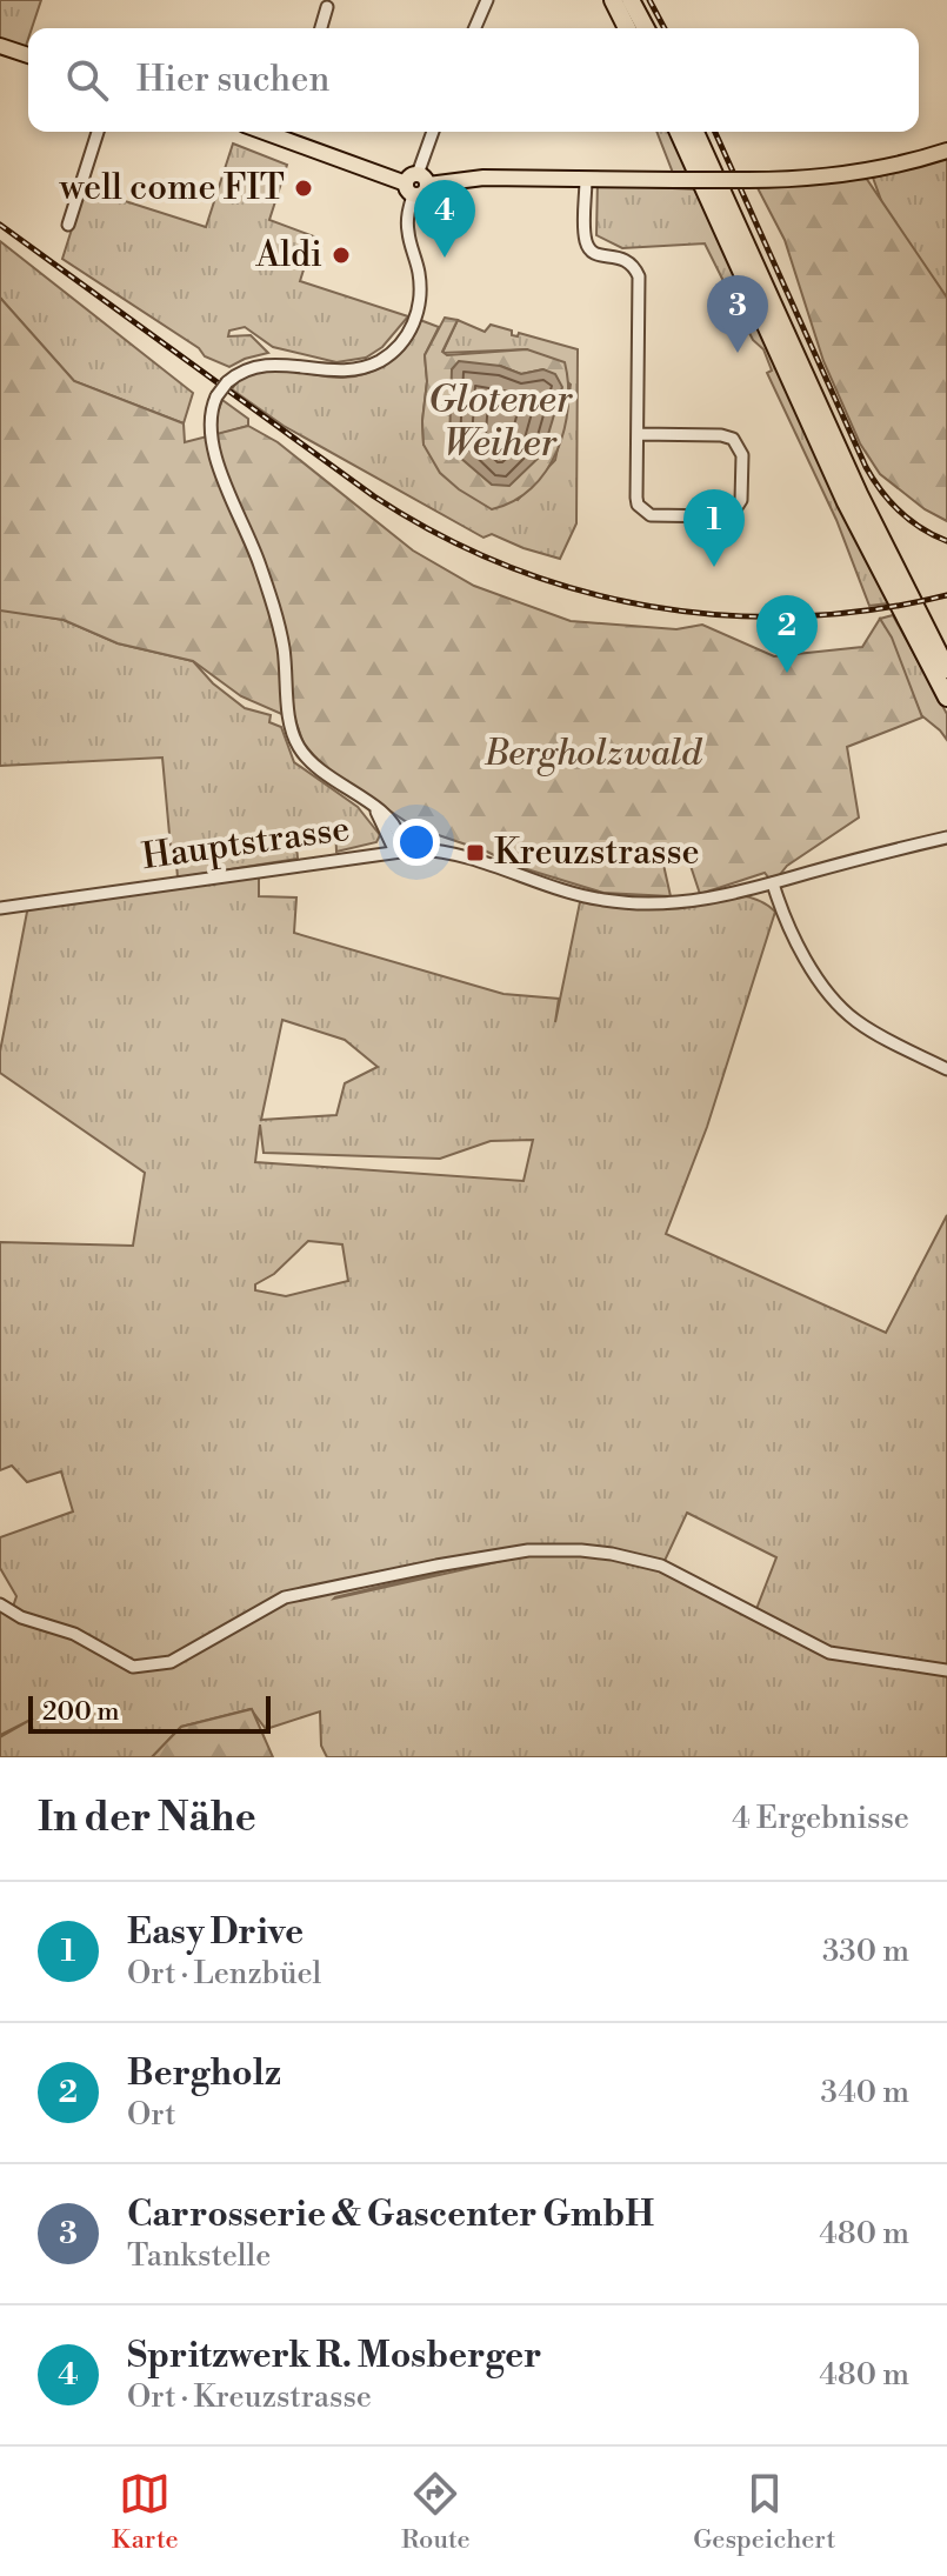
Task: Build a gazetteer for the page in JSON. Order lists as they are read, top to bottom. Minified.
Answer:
{"streets":{"street":["Hauptstrasse"]},"water":["Glotener Weiher"],"parks":["Bergholzwald"],"places":{"other":["well come FIT","Aldi"],"transit":["Kreuzstrasse"]},"scale_bar":"200 m","page":{"search":"Hier suchen","pins":["4","3","1","2"],"scale":"200 m","heading":["In der Nähe","4 Ergebnisse"],"list":[{"mark":"1","name":"Easy Drive","note":"Ort · Lenzbüel","value":"330 m"},{"mark":"2","name":"Bergholz","note":"Ort","value":"340 m"},{"mark":"3","name":"Carrosserie & Gascenter GmbH","note":"Tankstelle","value":"480 m"},{"mark":"4","name":"Spritzwerk R. Mosberger","note":"Ort · Kreuzstrasse","value":"480 m"}],"nav":["Karte","Route","Gespeichert"]}}
